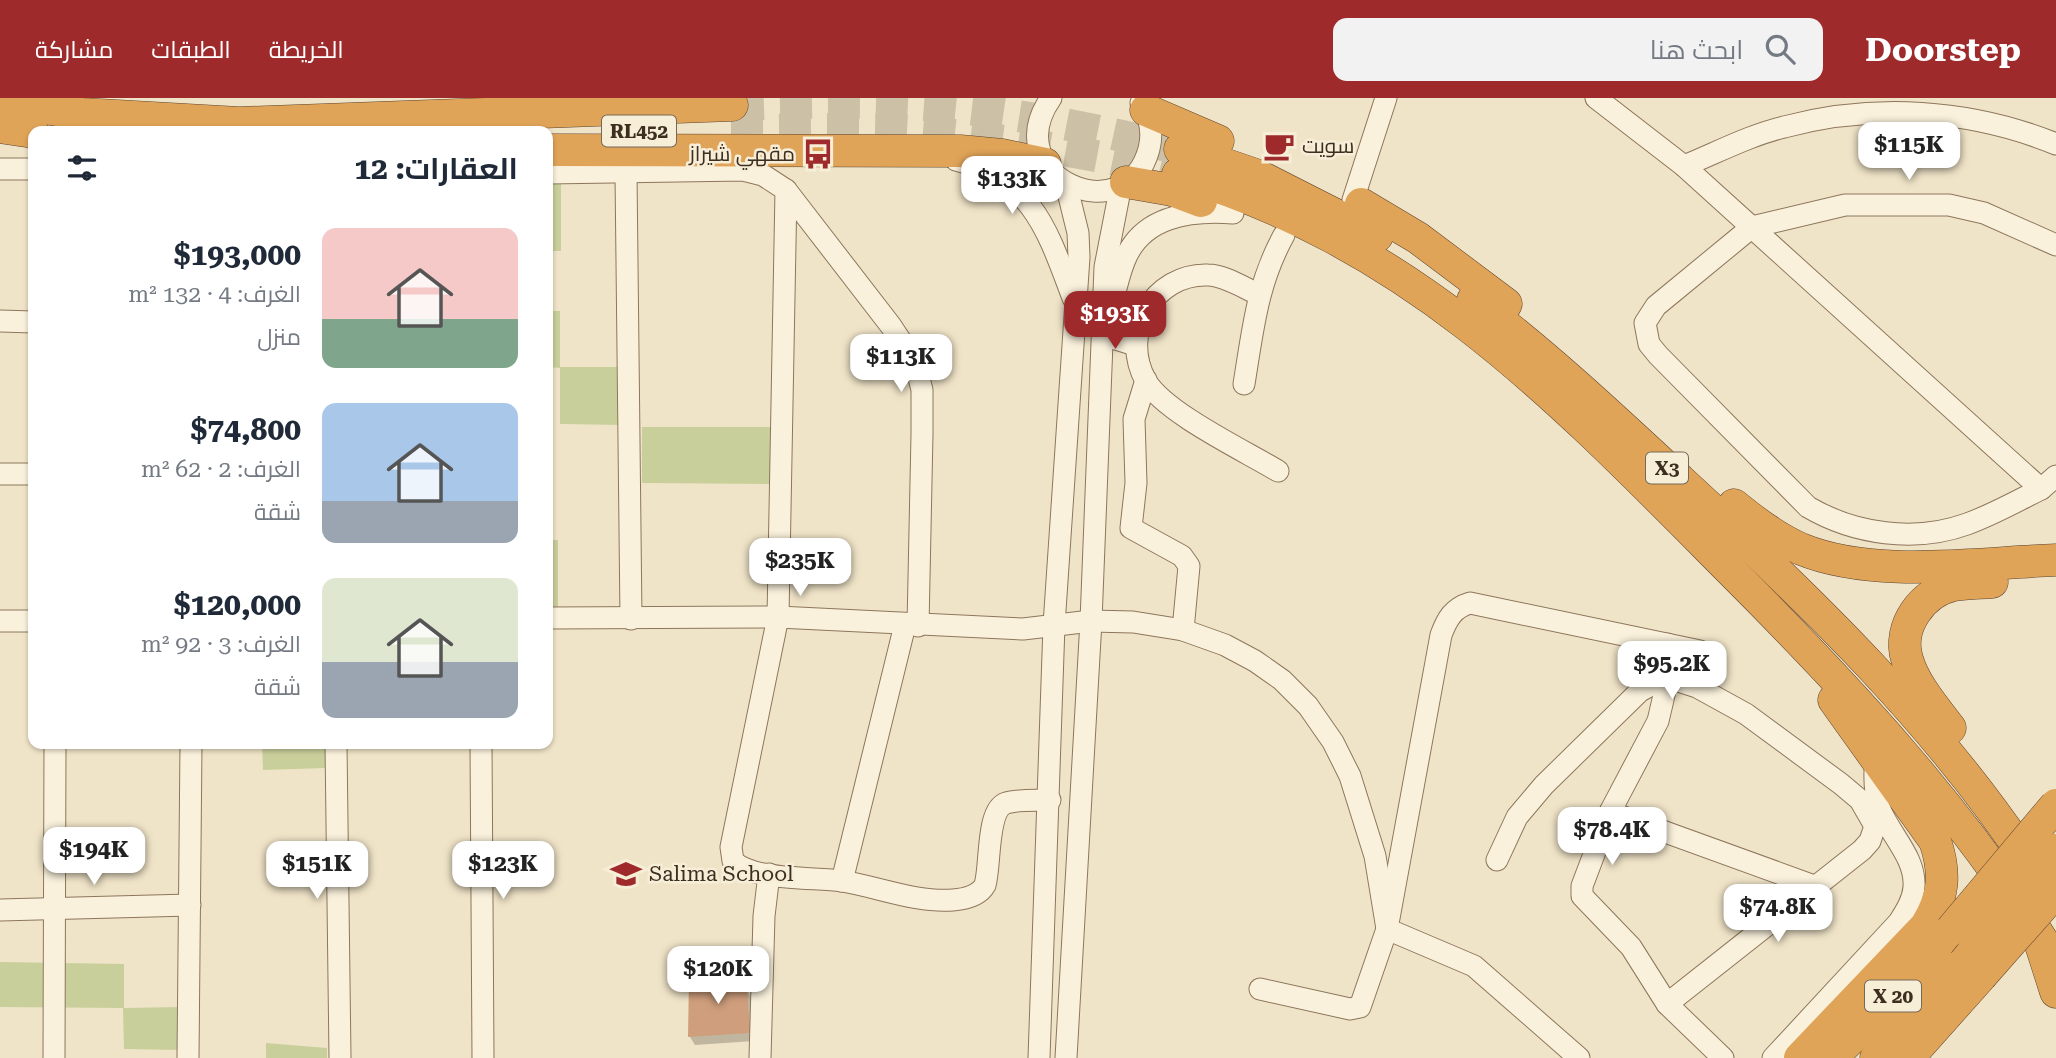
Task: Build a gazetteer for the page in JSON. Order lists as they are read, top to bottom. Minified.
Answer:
{"streets":{"highway":["RL452","X3","X 20"]},"places":{"cafe":["سويت"],"bus stop":["مقهي شيراز"],"school or university":["Salima School"]},"page":{"header":"Doorstep","search":"ابحث هنا","nav":["الخريطة","الطبقات","مشاركة"],"price":["$115K","$133K","$193K","$113K","$235K","$95.2K","$78.4K","$194K","$151K","$123K","$74.8K","$120K"],"heading":"العقارات: 12","list":[{"name":"$193,000","note":"الغرف: 4 · 132 m² · منزل"},{"name":"$74,800","note":"الغرف: 2 · 62 m² · شقة"},{"name":"$120,000","note":"الغرف: 3 · 92 m² · شقة"}]}}
